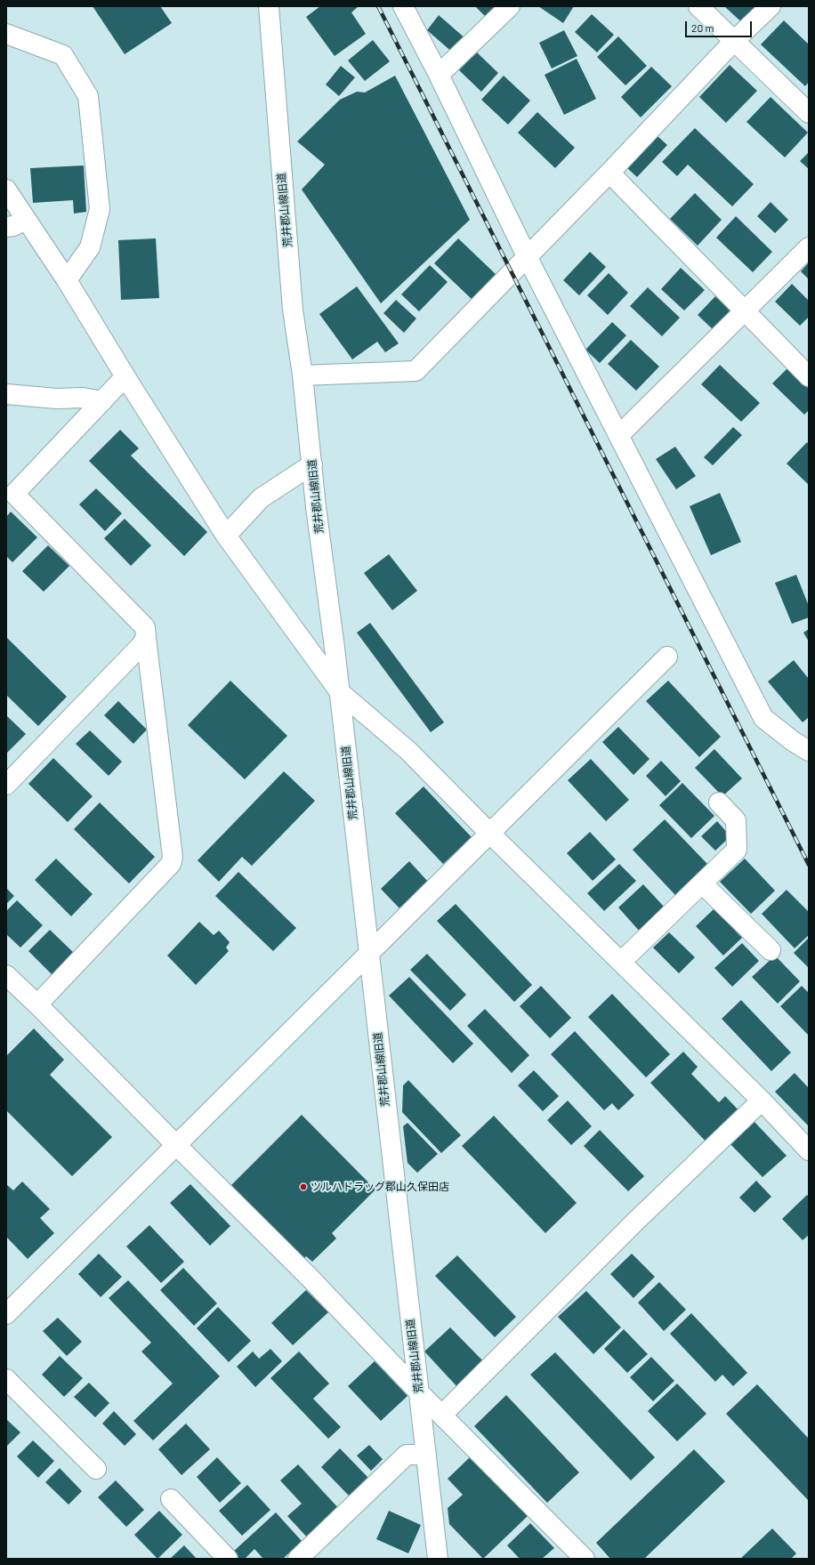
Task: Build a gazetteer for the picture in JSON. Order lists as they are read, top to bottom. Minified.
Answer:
{"streets":{"street":["荒井郡山線旧道"]},"places":["ツルハドラッグ郡山久保田店"],"scale_bar":"20 m"}
